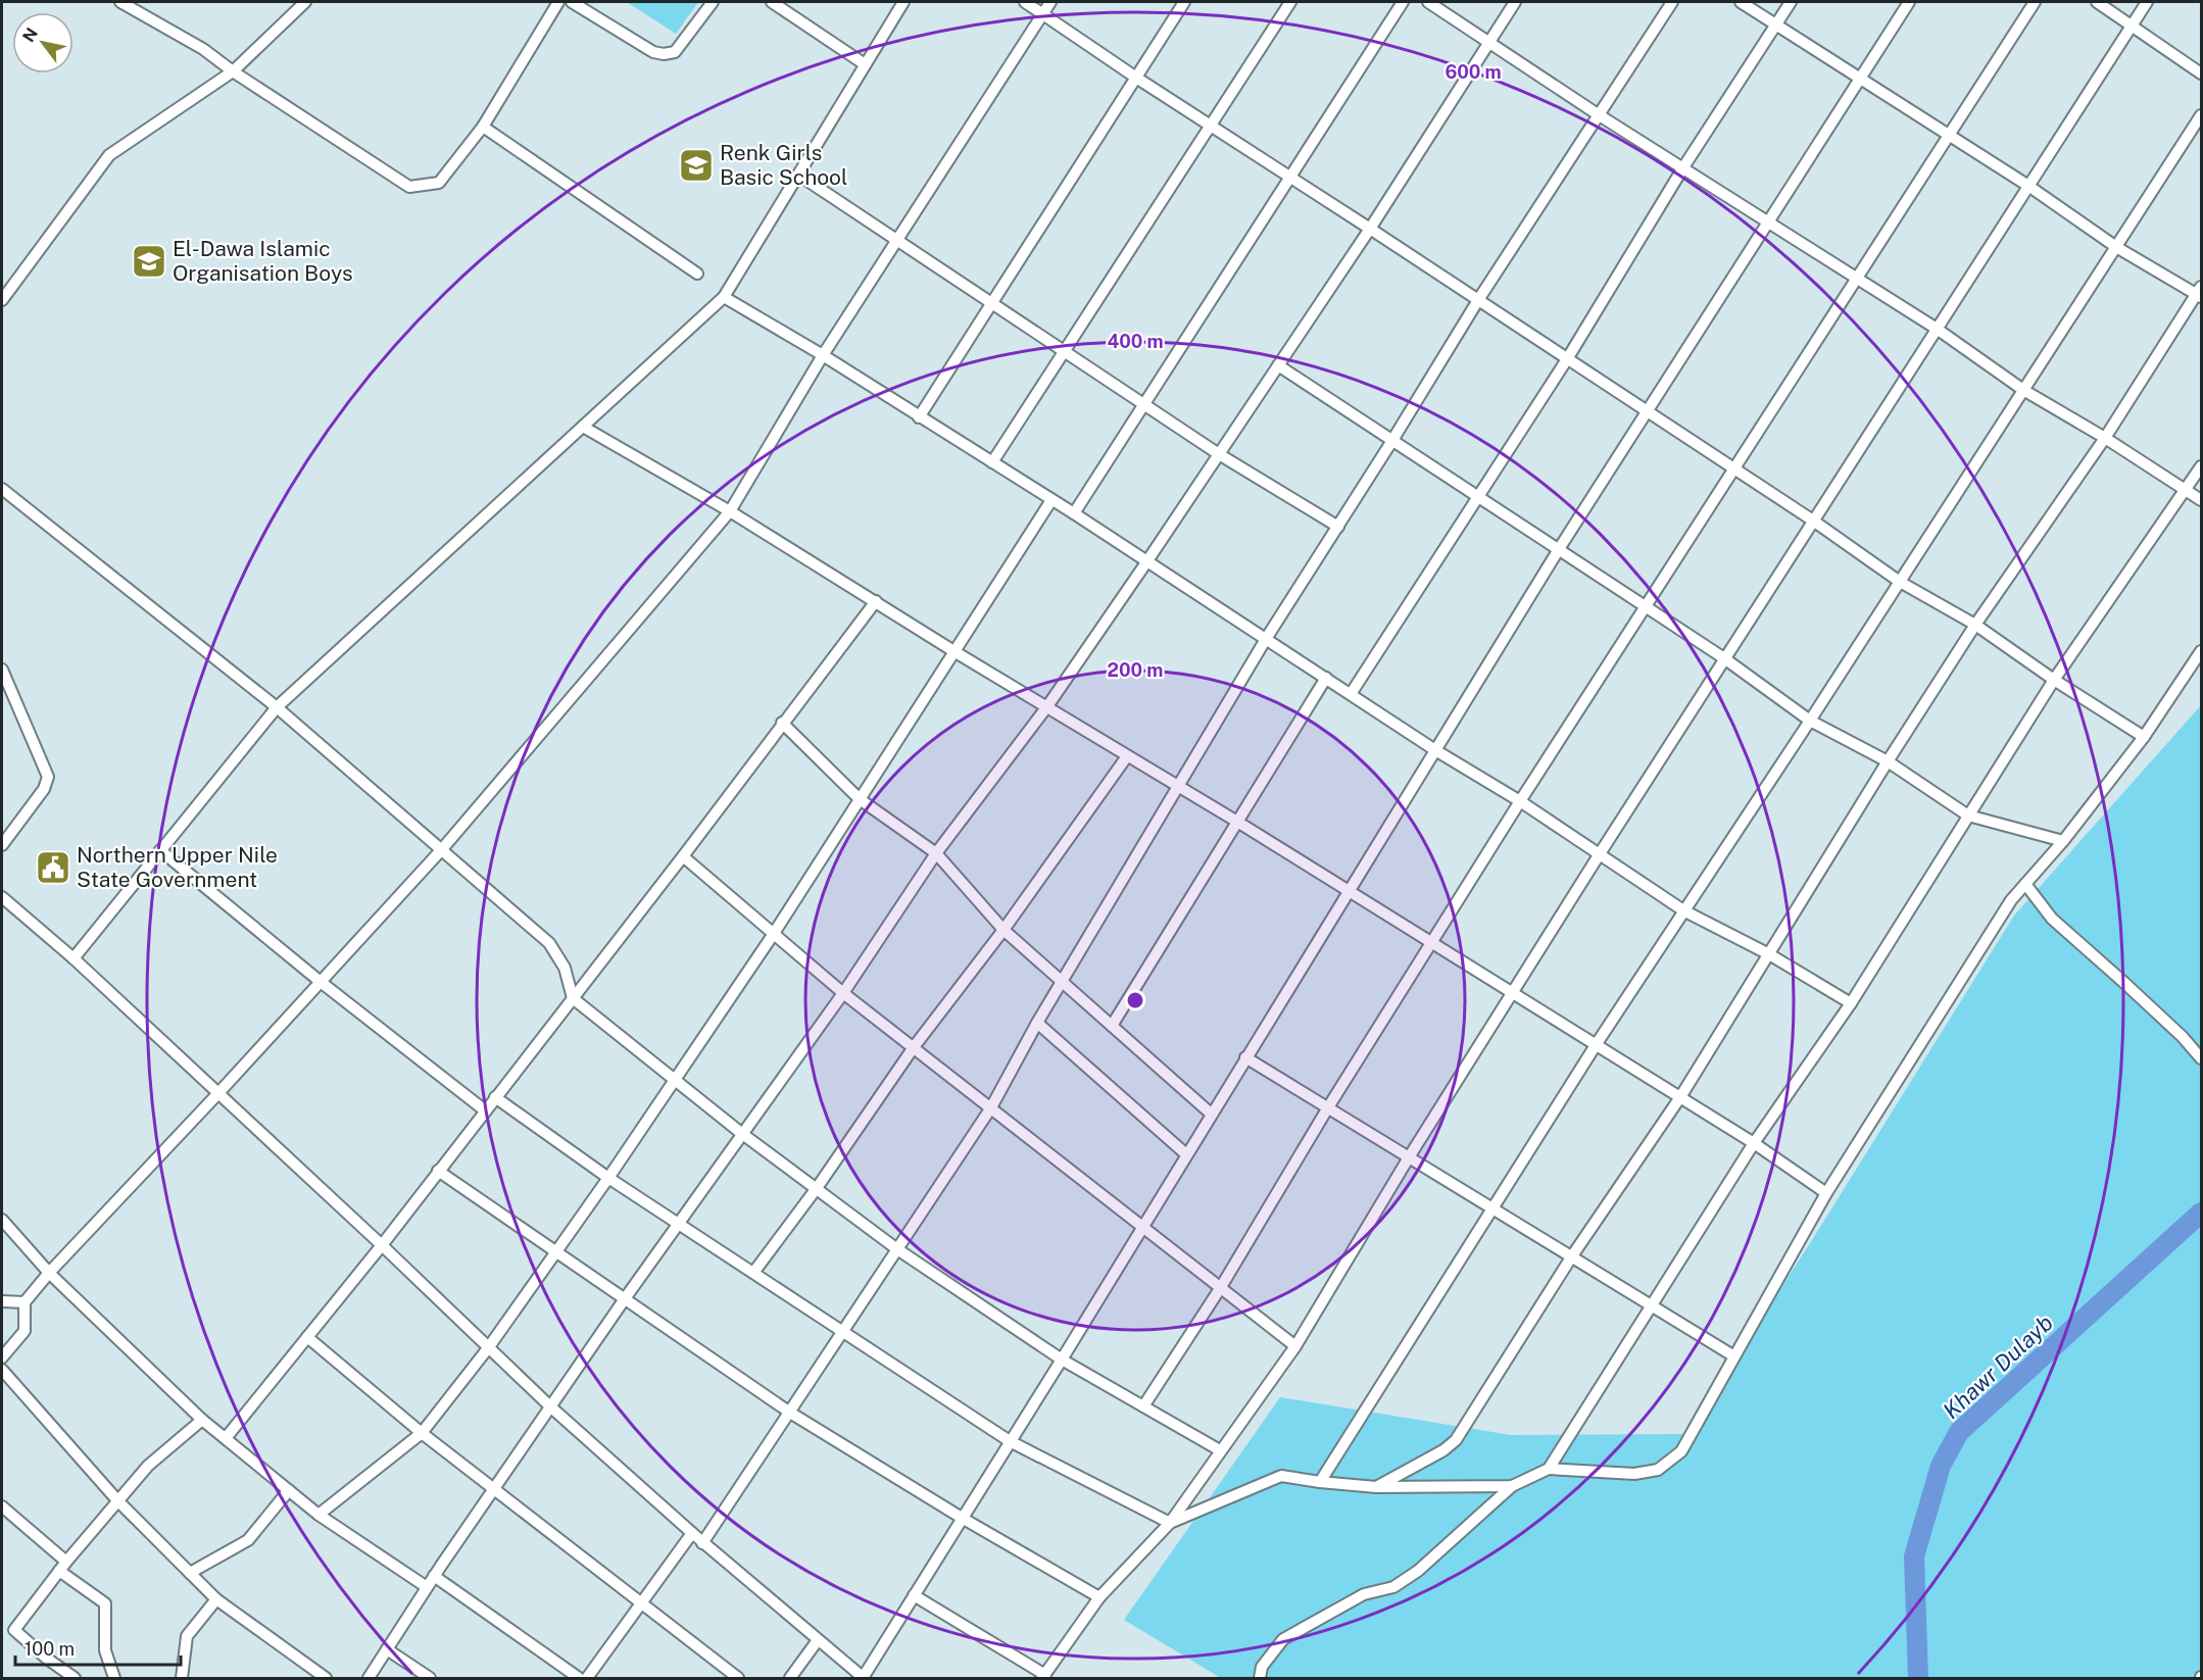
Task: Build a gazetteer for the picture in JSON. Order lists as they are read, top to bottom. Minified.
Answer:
{"water":["Khawr Dulayb"],"places":{"school or university":["Renk Girls Basic School","El-Dawa Islamic Organisation Boys"],"public building":["Northern Upper Nile State Government"]},"scale_bar":"100 m","north":"top left","rings":["600 m","400 m","200 m"]}
